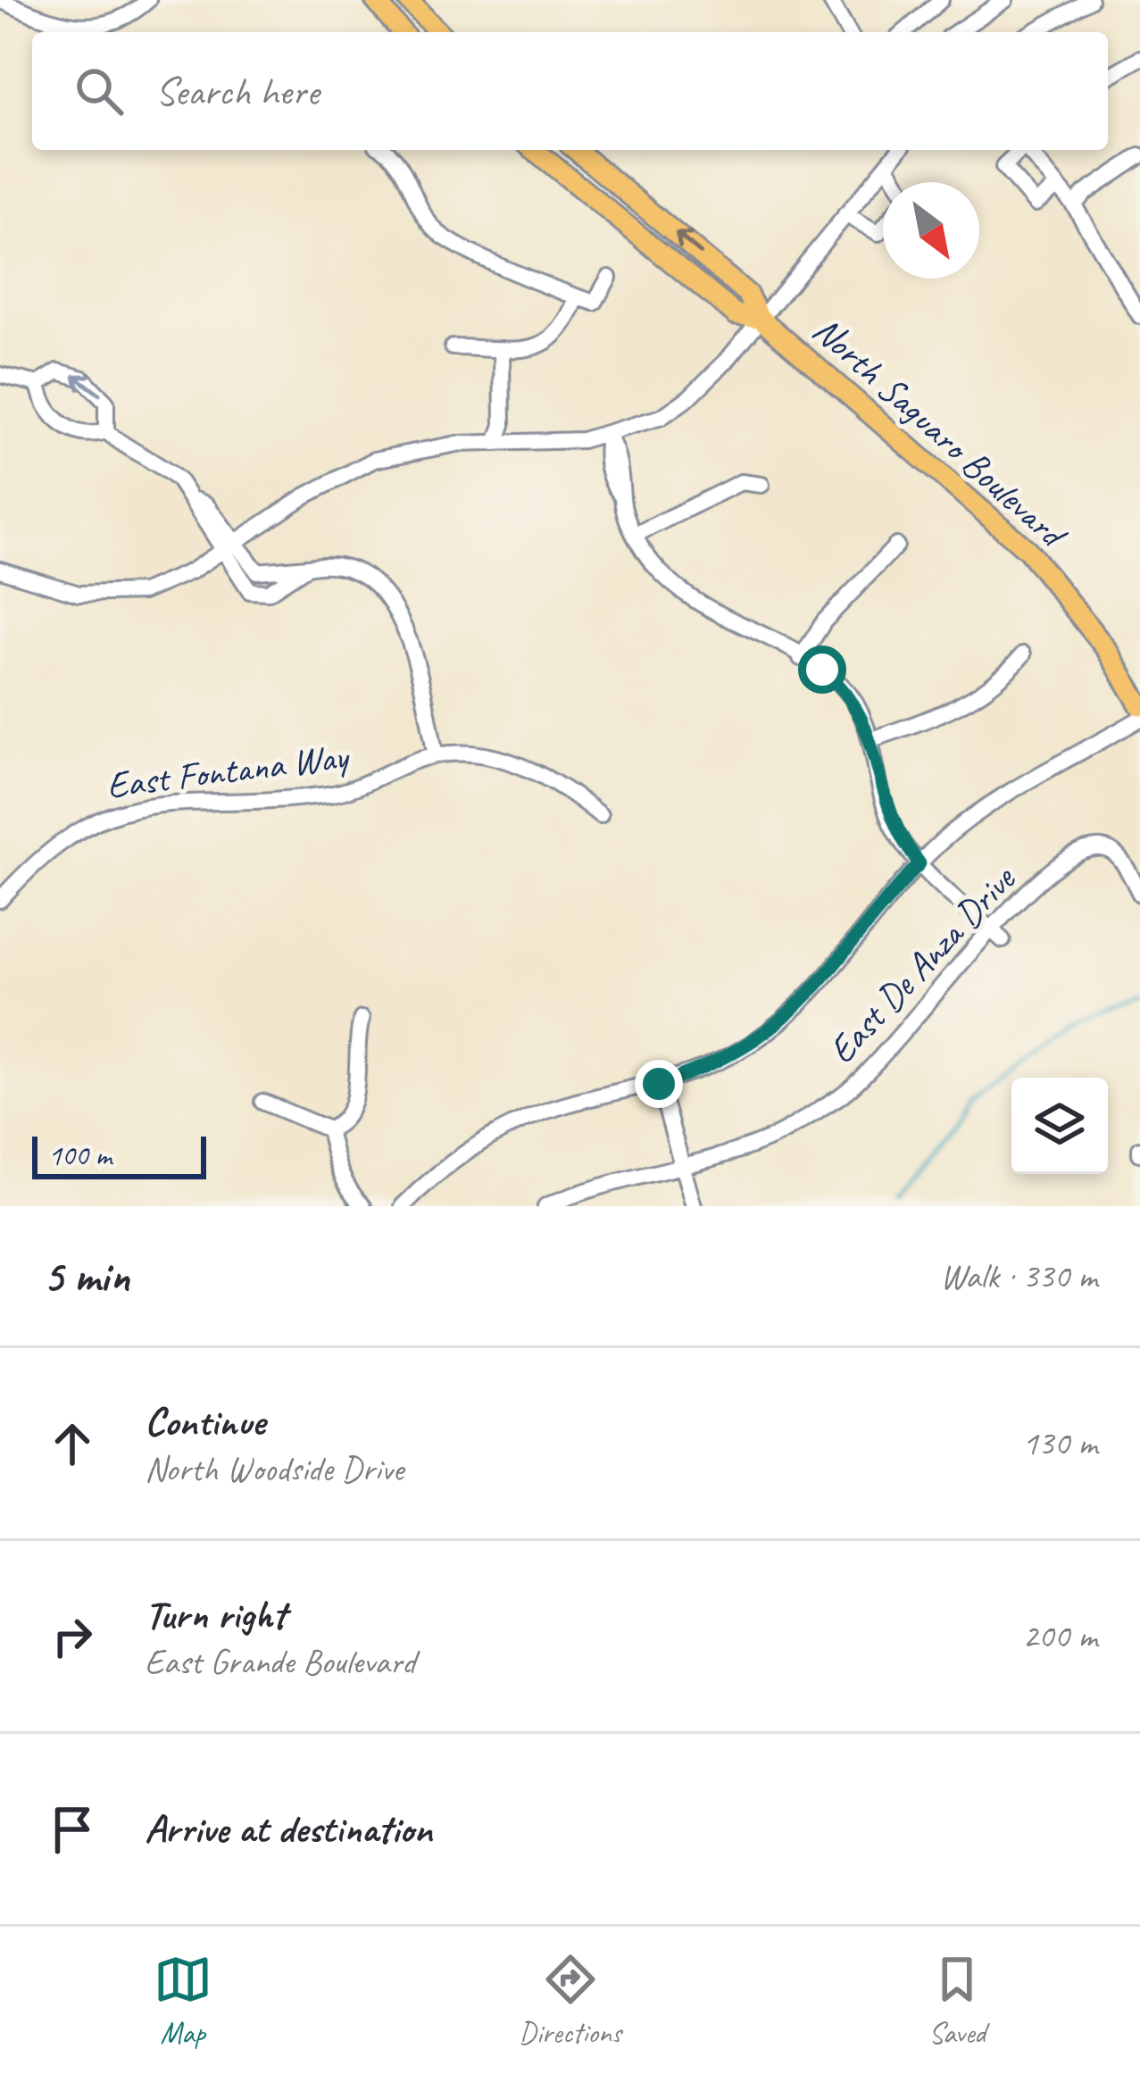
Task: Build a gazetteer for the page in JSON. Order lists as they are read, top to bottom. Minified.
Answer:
{"streets":{"main road":["North Saguaro Boulevard"],"street":["East Fontana Way","East De Anza Drive"]},"scale_bar":"100 m","north":"bottom right","page":{"search":"Search here","scale":"100 m","heading":["5 min","Walk · 330 m"],"list":[["Continue","North Woodside Drive","130 m"],["Turn right","East Grande Boulevard","200 m"],"Arrive at destination"],"nav":["Map","Directions","Saved"]}}
